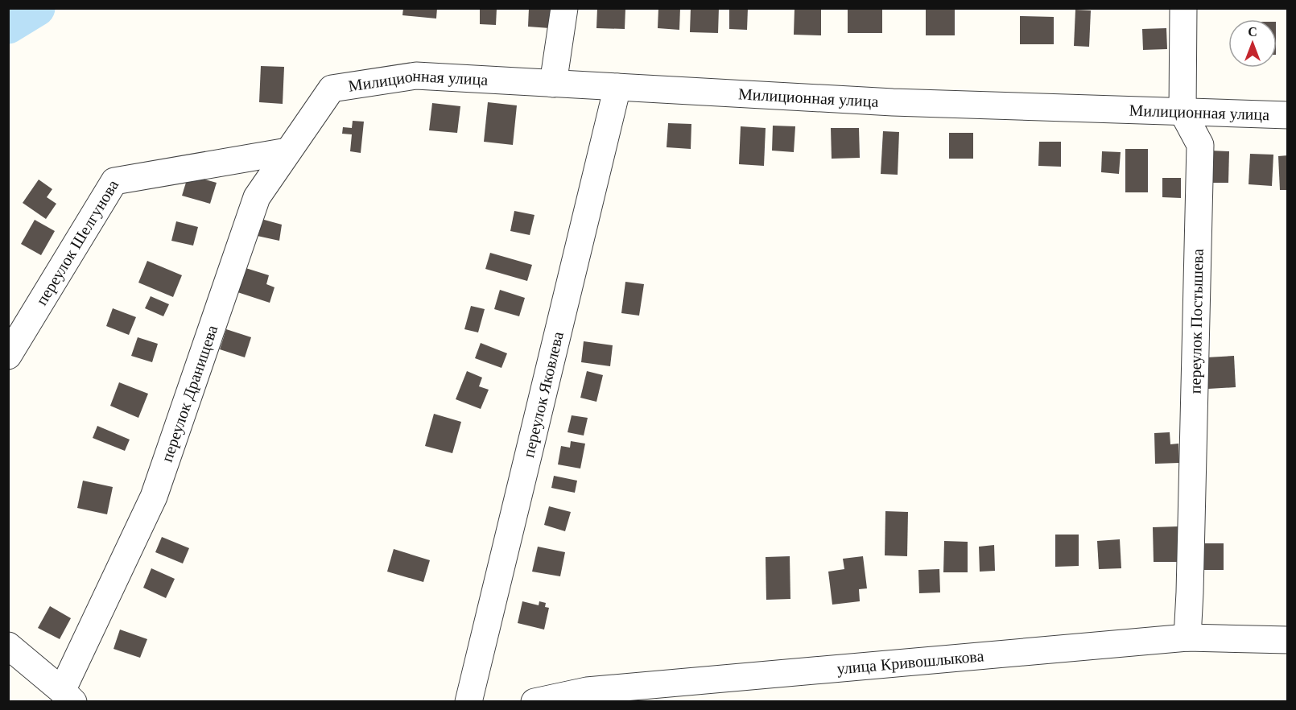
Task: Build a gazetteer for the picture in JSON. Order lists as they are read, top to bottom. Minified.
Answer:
{"streets":{"street":["Милиционная улица","переулок Шелгунова","переулок Постышева","переулок Дранищева","переулок Яковлева","улица Кривошлыкова"]},"crossings":[["Милиционная улица","переулок Постышева"],["Милиционная улица","переулок Дранищева"],["Милиционная улица","переулок Яковлева"],["переулок Шелгунова","переулок Дранищева"],["переулок Постышева","улица Кривошлыкова"]],"north":"top"}
